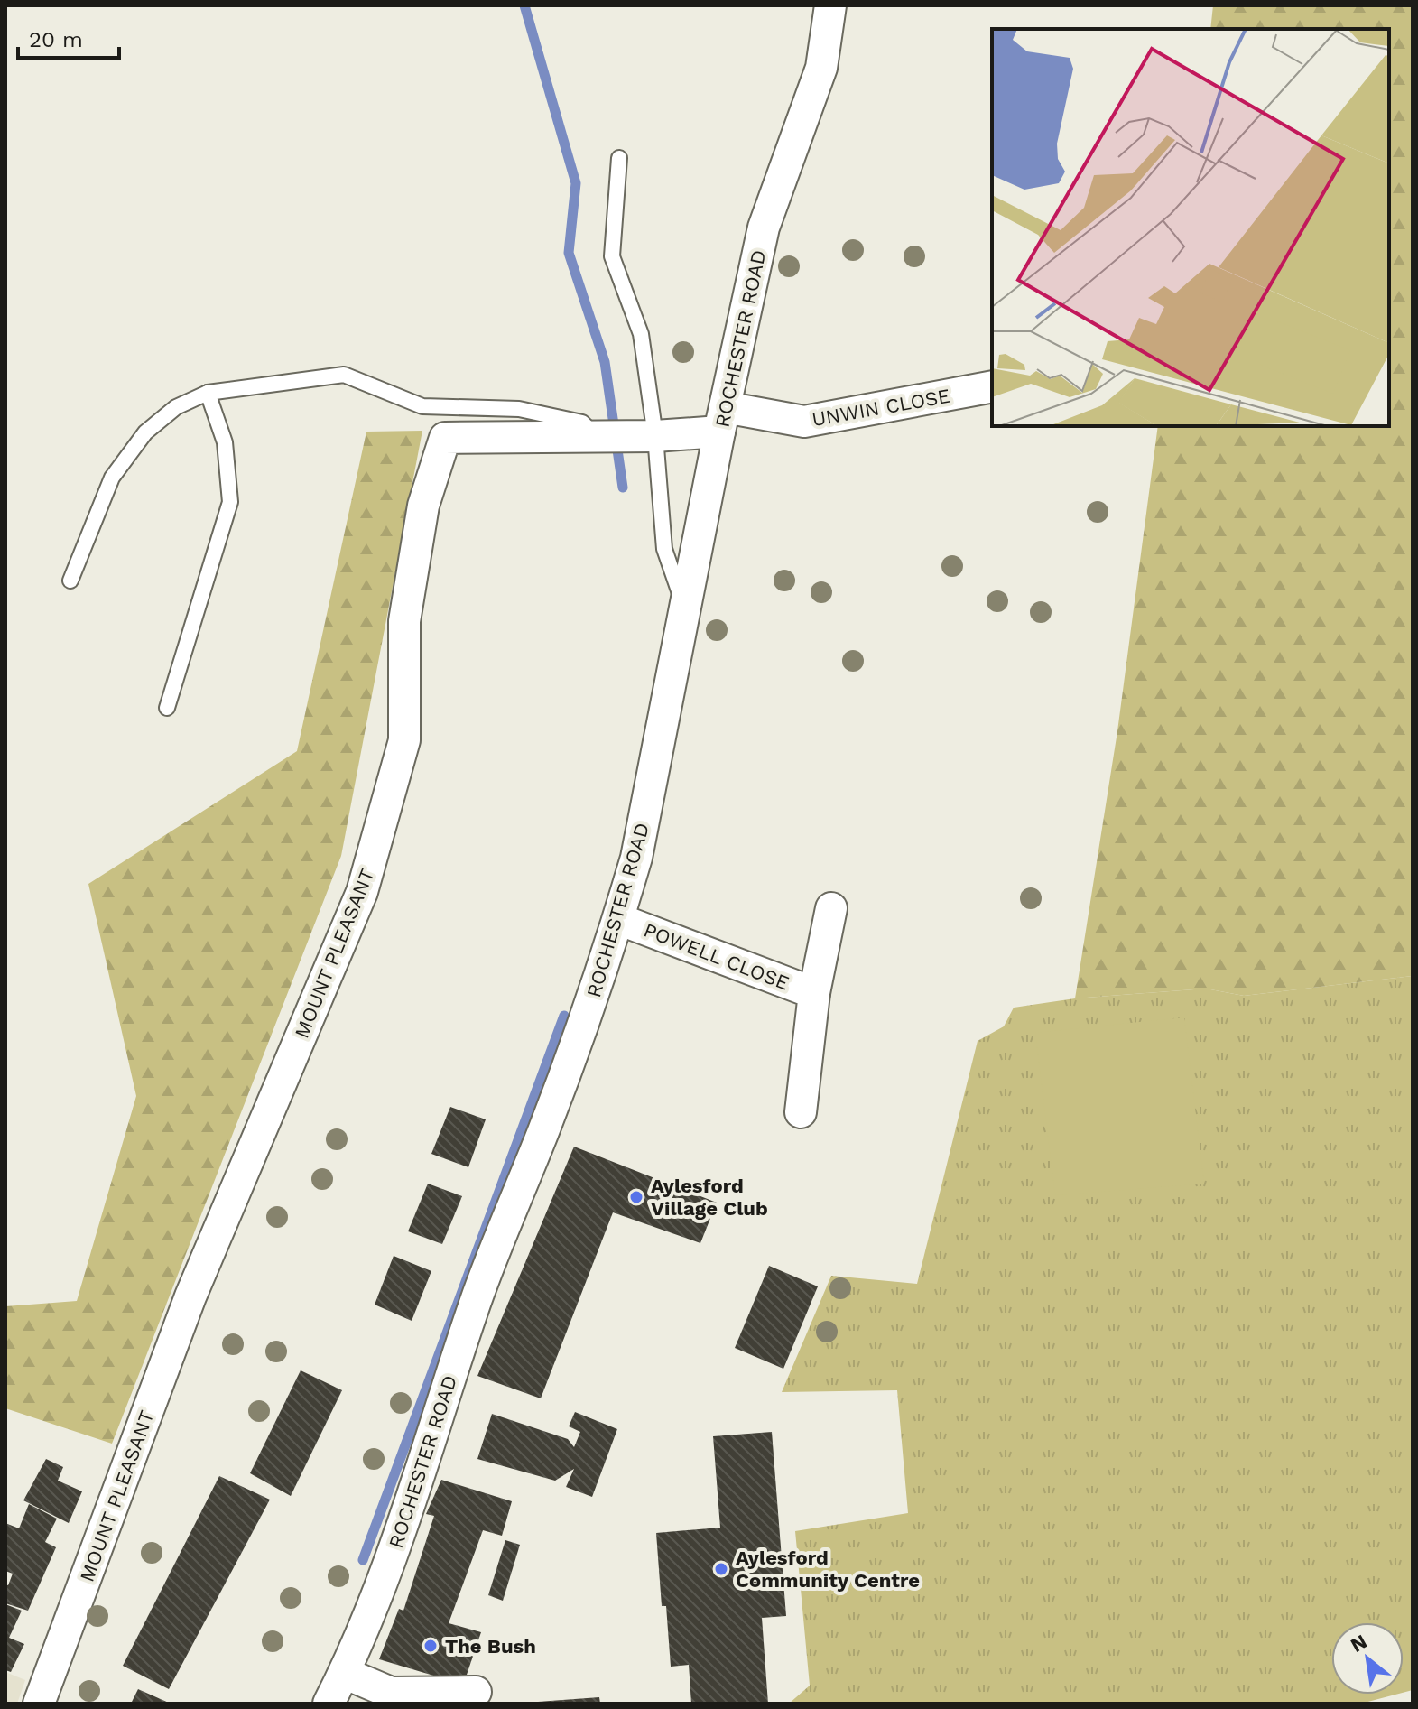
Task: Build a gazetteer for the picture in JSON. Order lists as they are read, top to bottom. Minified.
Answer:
{"streets":{"street":["ROCHESTER ROAD","UNWIN CLOSE","MOUNT PLEASANT","POWELL CLOSE"]},"crossings":[["ROCHESTER ROAD","UNWIN CLOSE"],["ROCHESTER ROAD","MOUNT PLEASANT"],["ROCHESTER ROAD","POWELL CLOSE"],["UNWIN CLOSE","MOUNT PLEASANT"]],"places":["Aylesford Village Club","Aylesford Community Centre","The Bush"],"scale_bar":"20 m","north":"top left"}
